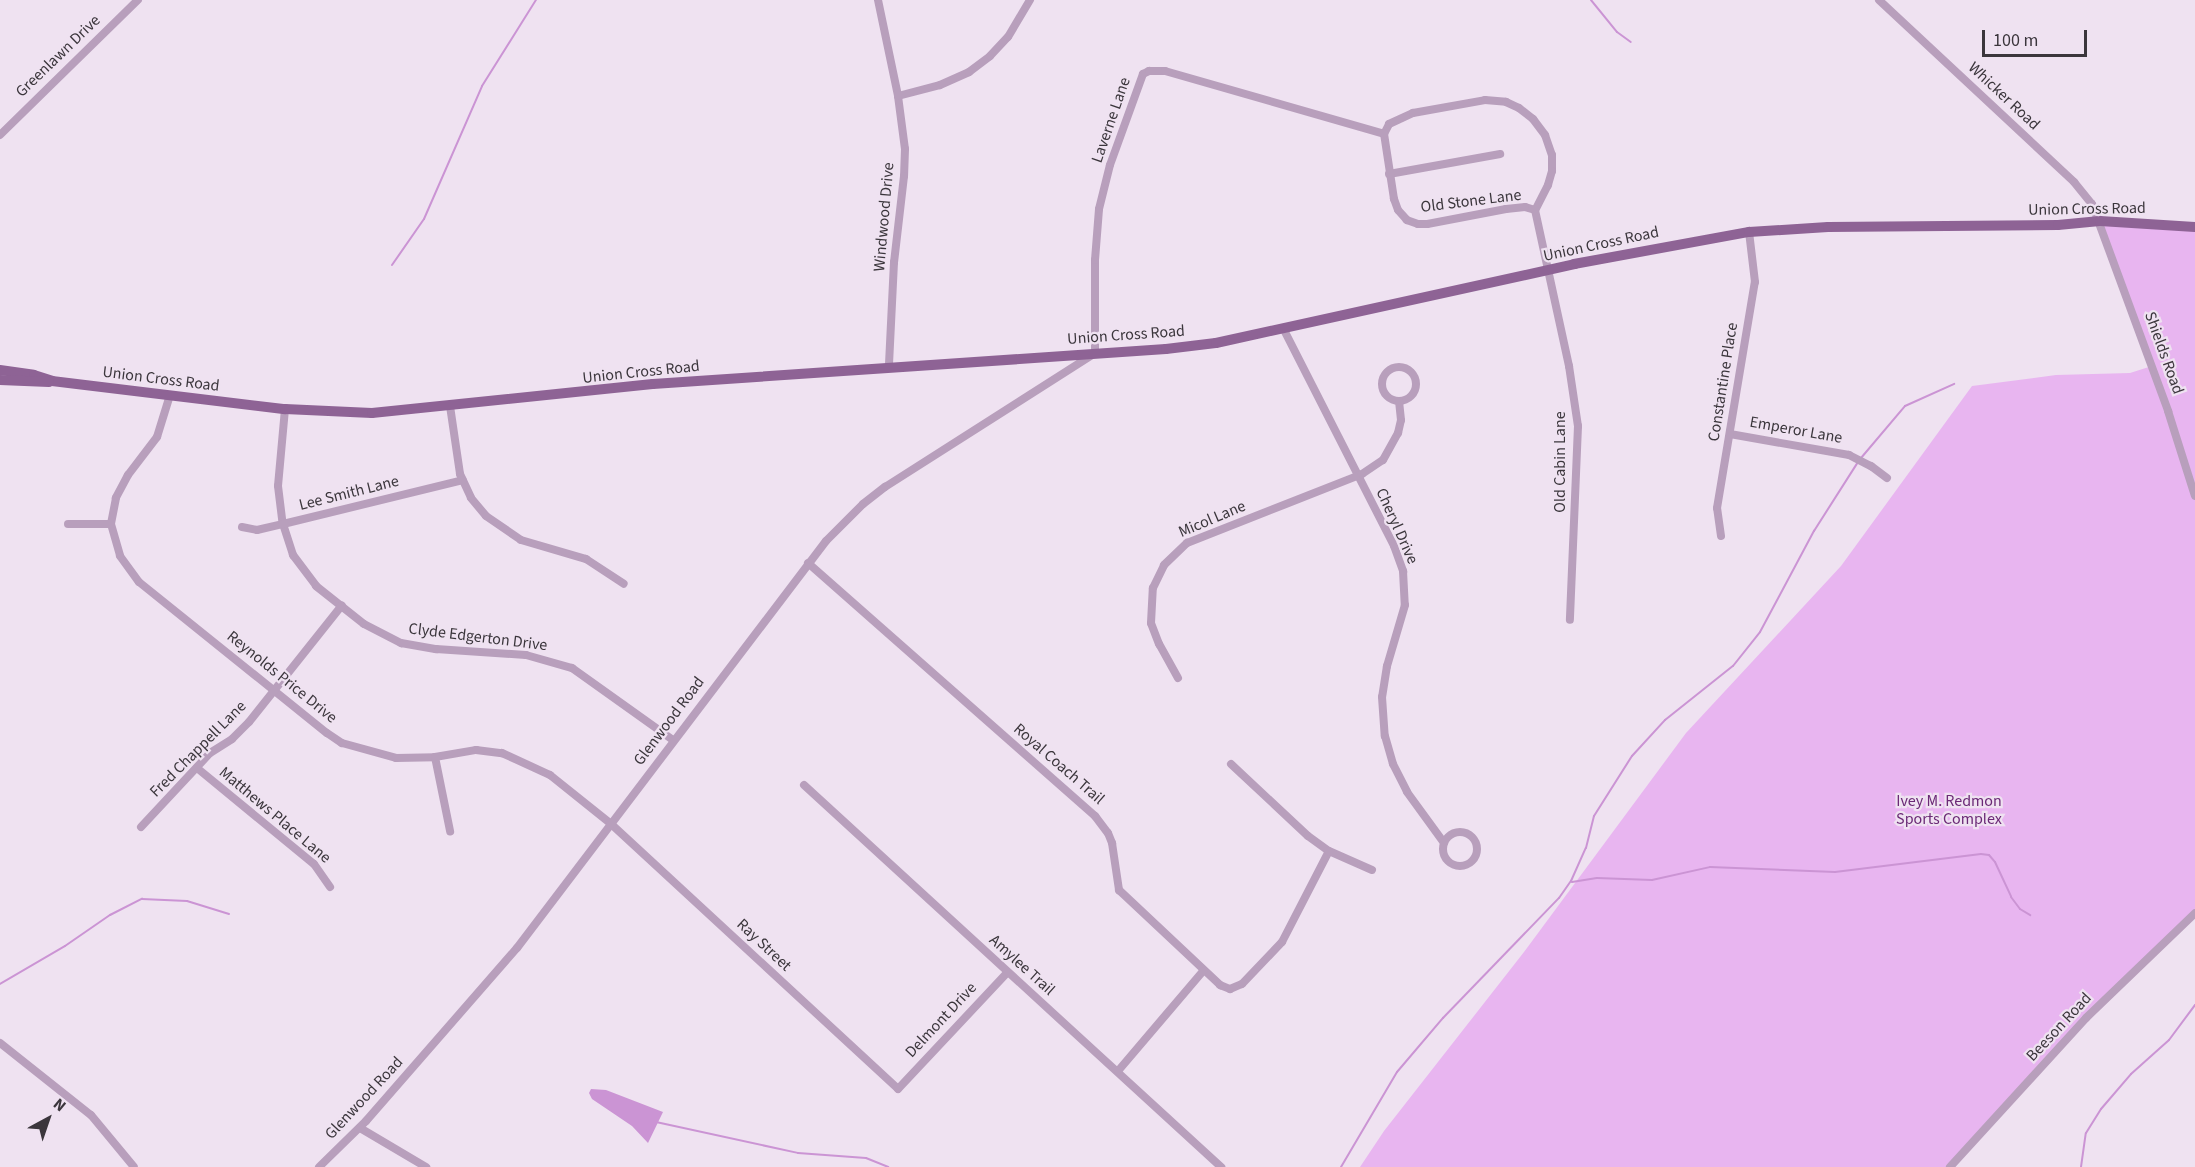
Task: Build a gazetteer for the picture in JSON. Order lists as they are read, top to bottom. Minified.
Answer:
{"streets":{"main road":["Union Cross Road"],"street":["Greenlawn Drive","Whicker Road","Laverne Lane","Old Stone Lane","Windwood Drive","Shields Road","Constantine Place","Emperor Lane","Old Cabin Lane","Lee Smith Lane","Micol Lane","Cheryl Drive","Clyde Edgerton Drive","Reynolds Price Drive","Glenwood Road","Fred Chappell Lane","Royal Coach Trail","Matthews Place Lane","Ray Street","Amylee Trail","Delmont Drive","Beeson Road"]},"crossings":[["Whicker Road","Union Cross Road"],["Whicker Road","Shields Road"],["Laverne Lane","Old Stone Lane"],["Laverne Lane","Union Cross Road"],["Laverne Lane","Glenwood Road"],["Old Stone Lane","Union Cross Road"],["Old Stone Lane","Old Cabin Lane"],["Union Cross Road","Windwood Drive"],["Union Cross Road","Shields Road"],["Union Cross Road","Constantine Place"],["Union Cross Road","Old Cabin Lane"],["Union Cross Road","Cheryl Drive"],["Union Cross Road","Clyde Edgerton Drive"],["Union Cross Road","Glenwood Road"],["Constantine Place","Emperor Lane"],["Lee Smith Lane","Clyde Edgerton Drive"],["Micol Lane","Cheryl Drive"],["Clyde Edgerton Drive","Glenwood Road"],["Clyde Edgerton Drive","Fred Chappell Lane"],["Reynolds Price Drive","Glenwood Road"],["Reynolds Price Drive","Fred Chappell Lane"],["Reynolds Price Drive","Ray Street"],["Glenwood Road","Royal Coach Trail"],["Glenwood Road","Ray Street"],["Fred Chappell Lane","Matthews Place Lane"],["Ray Street","Delmont Drive"],["Amylee Trail","Delmont Drive"]],"parks":["Ivey M. Redmon Sports Complex"],"scale_bar":"100 m","north":"top right"}
